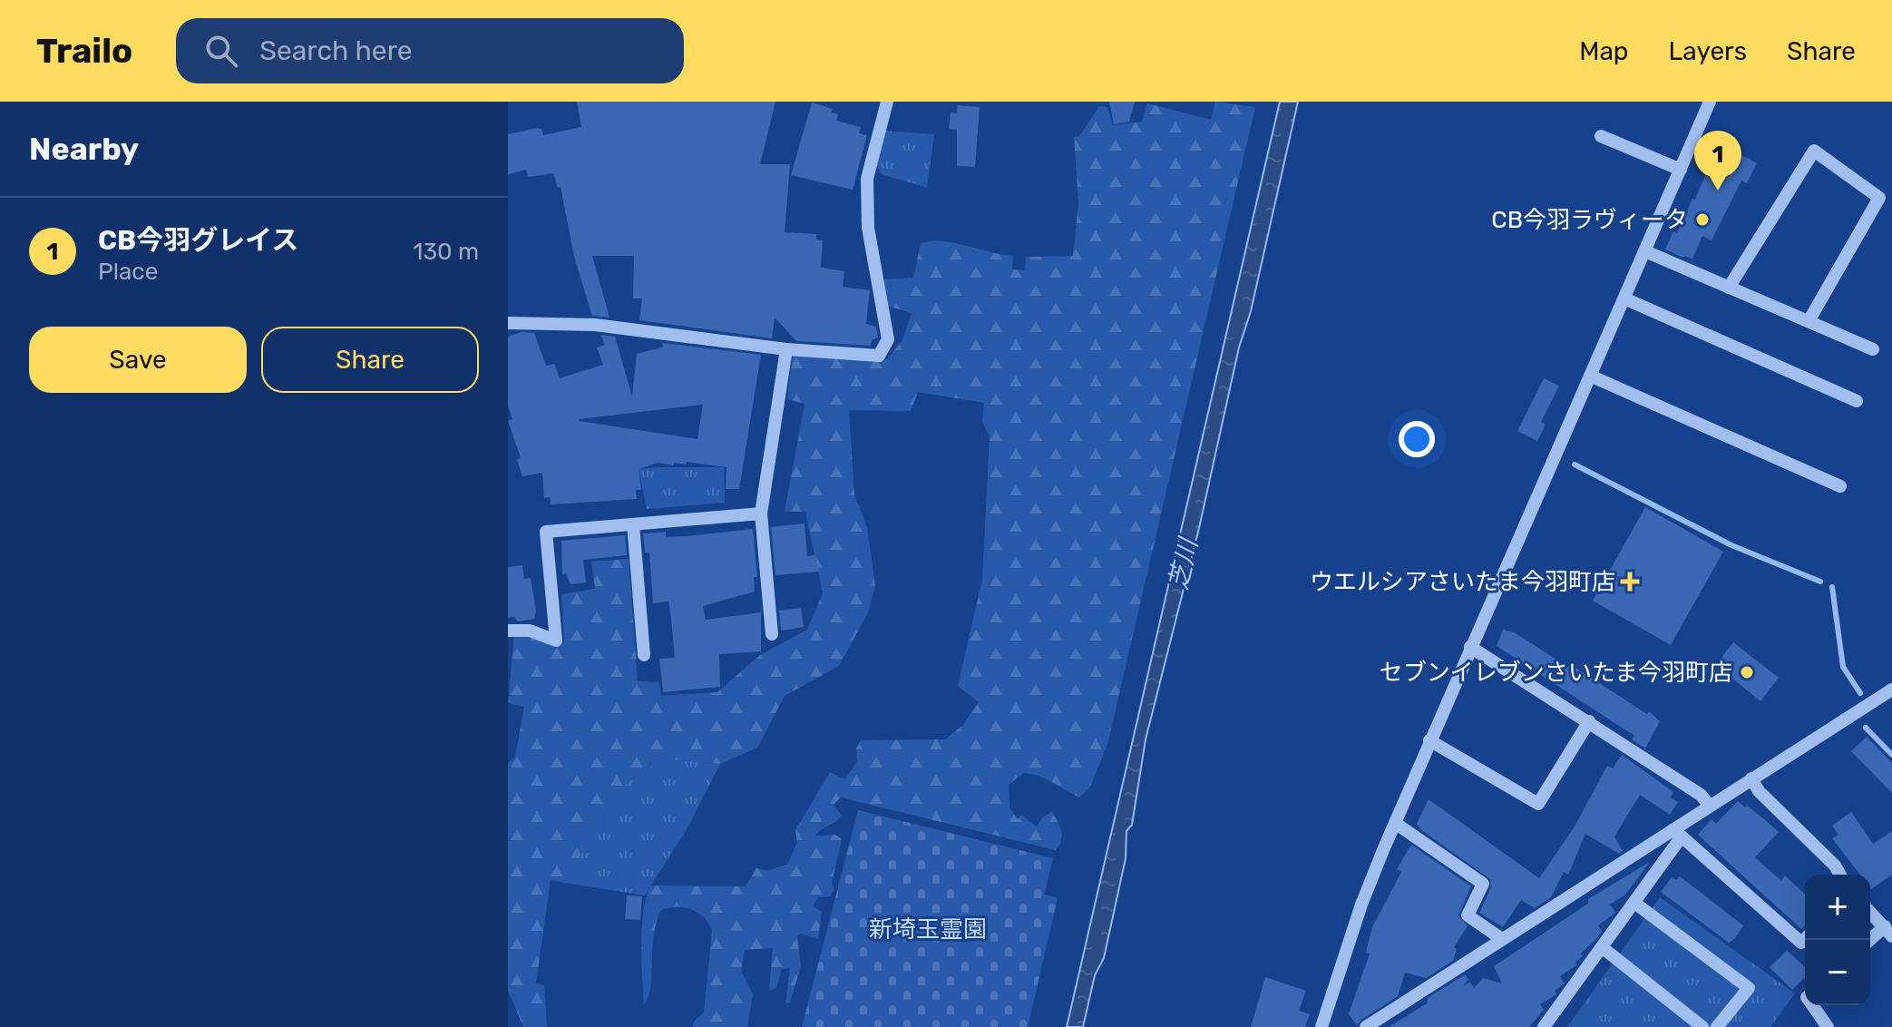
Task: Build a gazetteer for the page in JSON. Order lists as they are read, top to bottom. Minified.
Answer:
{"water":["芝川"],"parks":["新埼玉霊園"],"places":{"other":["CB今羽ラヴィータ","セブンイレブンさいたま今羽町店"],"health":["ウエルシアさいたま今羽町店"]},"page":{"header":"Trailo","search":"Search here","nav":["Map","Layers","Share"],"heading":"Nearby","pins":"1","list":[{"mark":"1","name":"CB今羽グレイス","note":"Place","value":"130 m"}],"buttons":["Save","Share"],"map_buttons":["+","−"]}}
